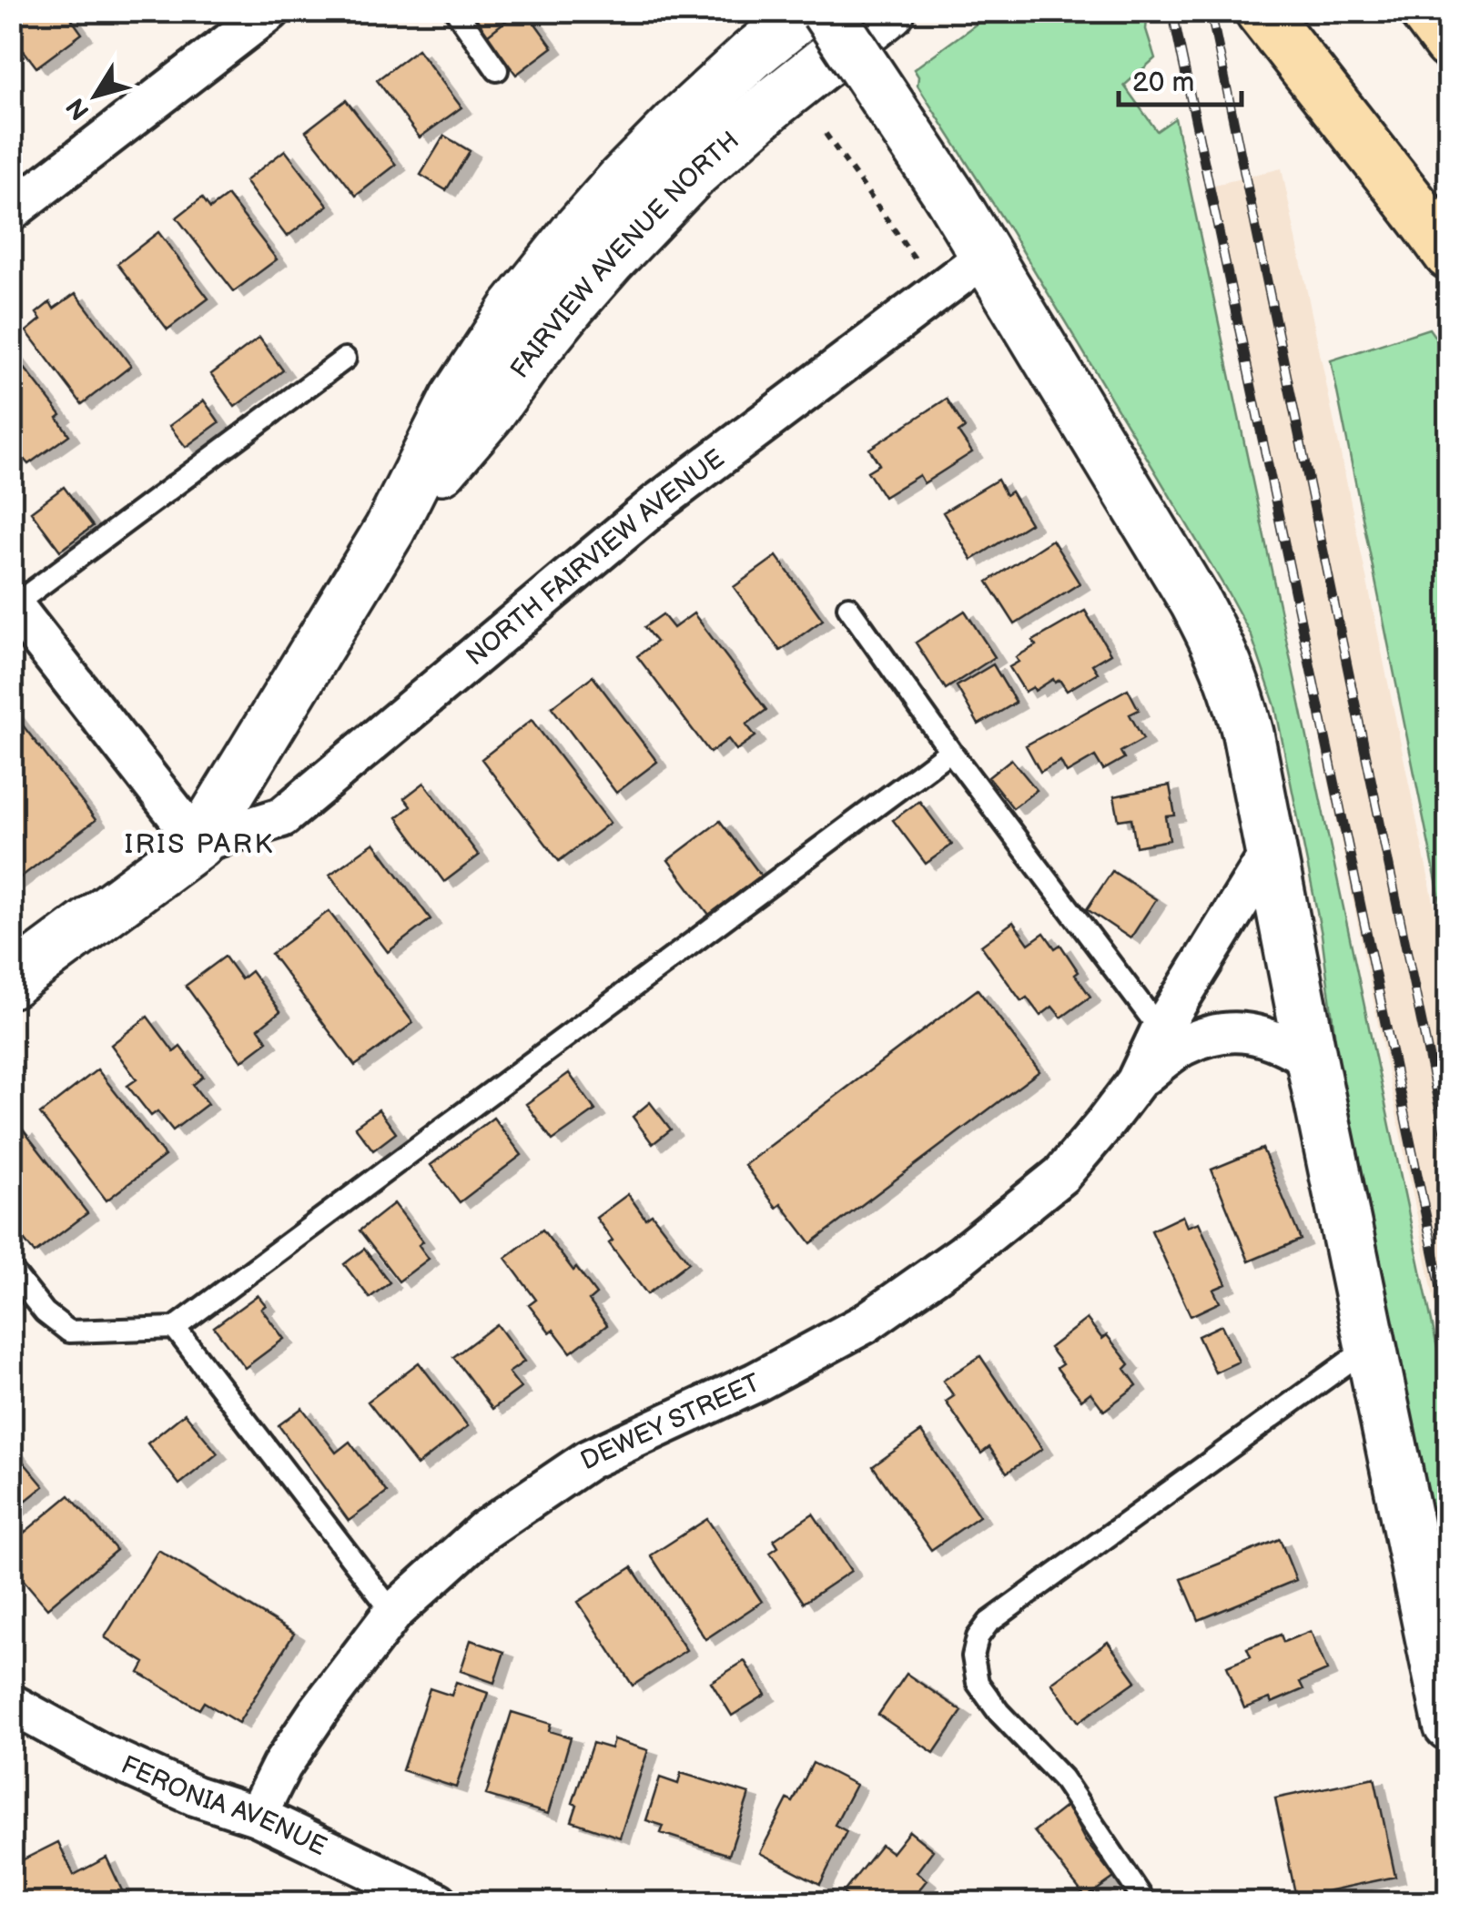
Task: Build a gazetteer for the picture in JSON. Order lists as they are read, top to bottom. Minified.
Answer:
{"streets":{"street":["FAIRVIEW AVENUE NORTH","NORTH FAIRVIEW AVENUE","DEWEY STREET","FERONIA AVENUE"]},"crossings":[["FAIRVIEW AVENUE NORTH","NORTH FAIRVIEW AVENUE"],["DEWEY STREET","FERONIA AVENUE"]],"districts":["IRIS PARK"],"scale_bar":"20 m","north":"bottom left"}
